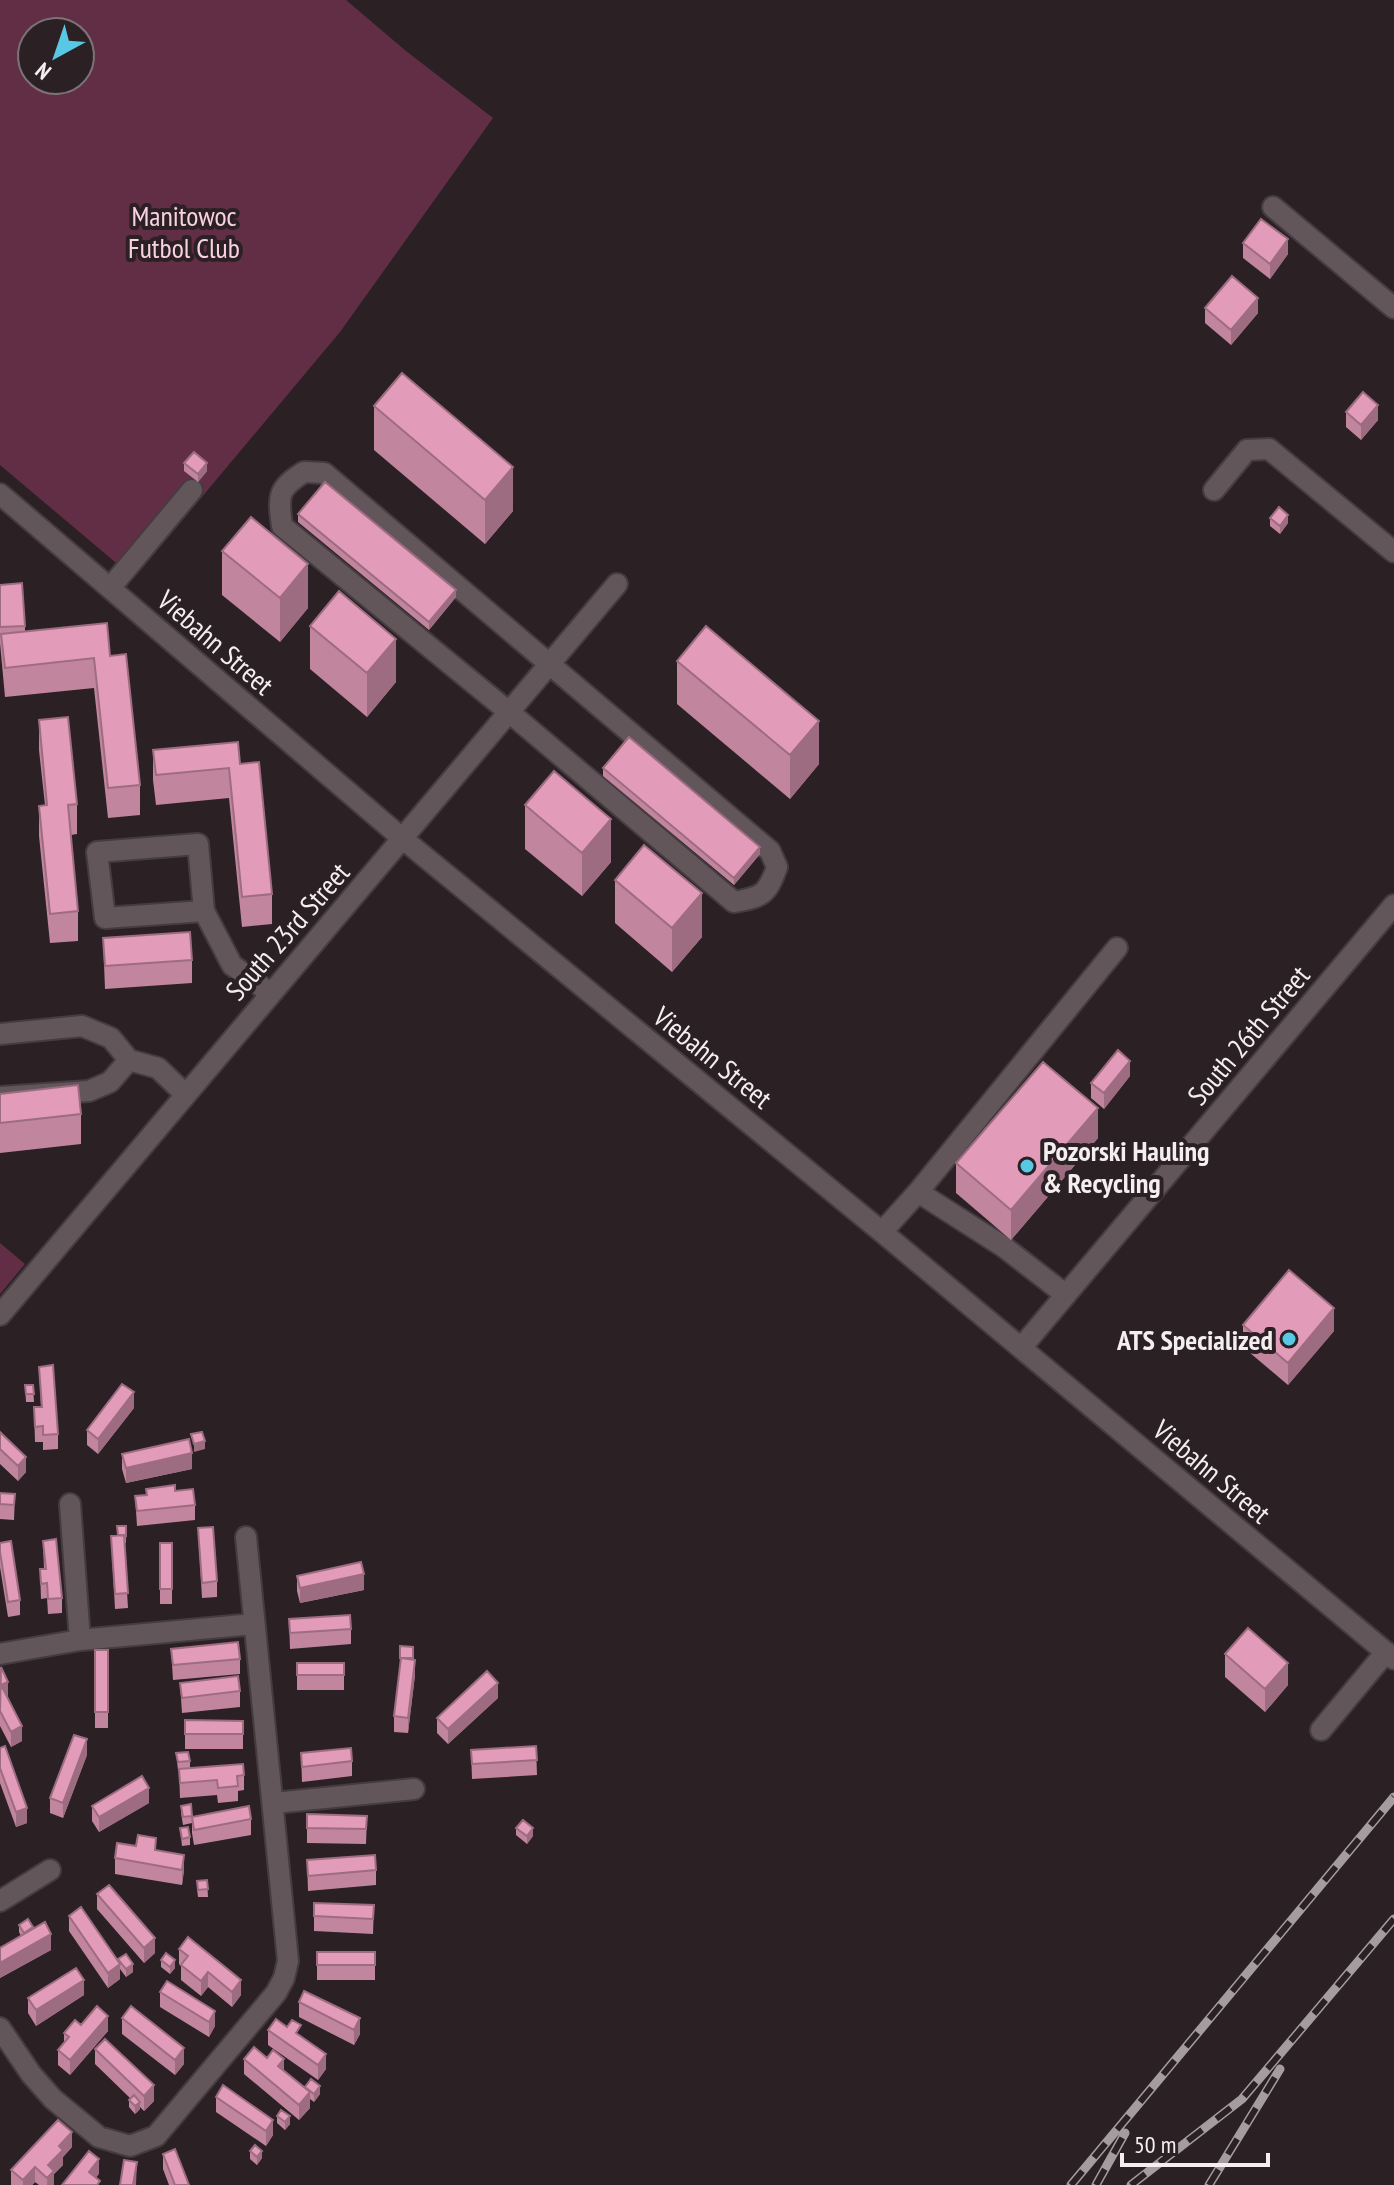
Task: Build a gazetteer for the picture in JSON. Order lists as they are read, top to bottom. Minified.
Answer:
{"streets":{"street":["Viebahn Street","South 23rd Street","South 26th Street"]},"crossings":[["Viebahn Street","South 23rd Street"],["Viebahn Street","South 26th Street"]],"parks":["Manitowoc Futbol Club"],"places":["Pozorski Hauling & Recycling","ATS Specialized"],"scale_bar":"50 m","north":"bottom left"}
